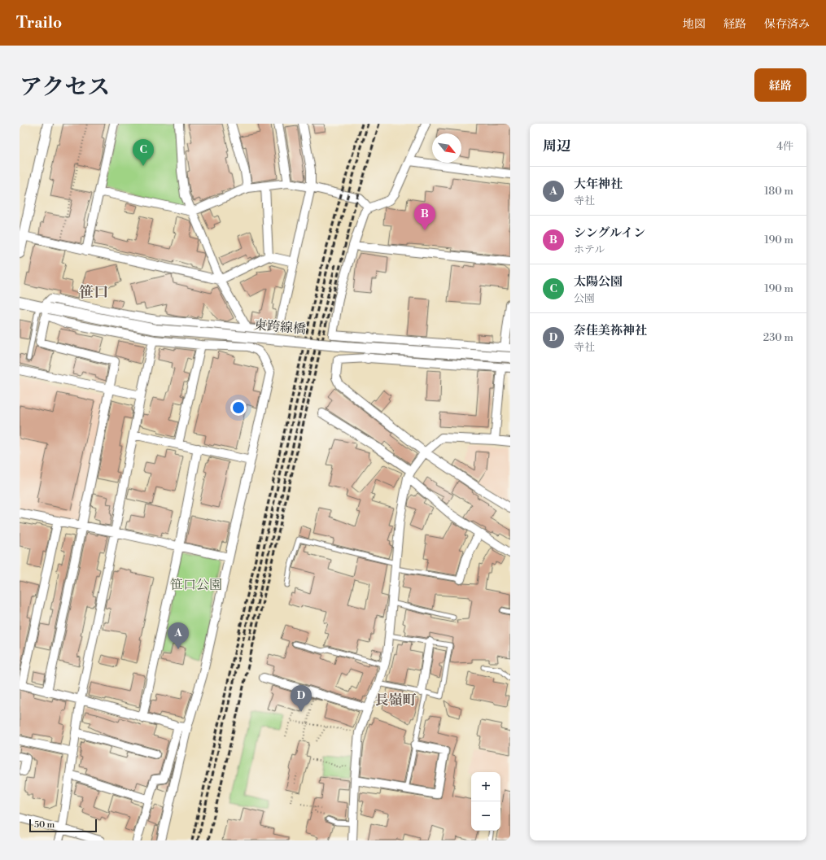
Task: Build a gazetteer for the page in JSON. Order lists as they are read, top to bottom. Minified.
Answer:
{"streets":{"street":["東跨線橋"]},"districts":["笹口","長嶺町"],"parks":["笹口公園"],"scale_bar":"50 m","north":"bottom right","page":{"header":"Trailo","nav":["地図","経路","保存済み"],"title":"アクセス","buttons":"経路","heading":["周辺","4件"],"pins":["C","B","A","D"],"list":[{"mark":"A","name":"大年神社","note":"寺社","value":"180 m"},{"mark":"B","name":"シングルイン","note":"ホテル","value":"190 m"},{"mark":"C","name":"太陽公園","note":"公園","value":"190 m"},{"mark":"D","name":"奈佳美祢神社","note":"寺社","value":"230 m"}],"map_buttons":["+","−"],"scale":"50 m"}}
